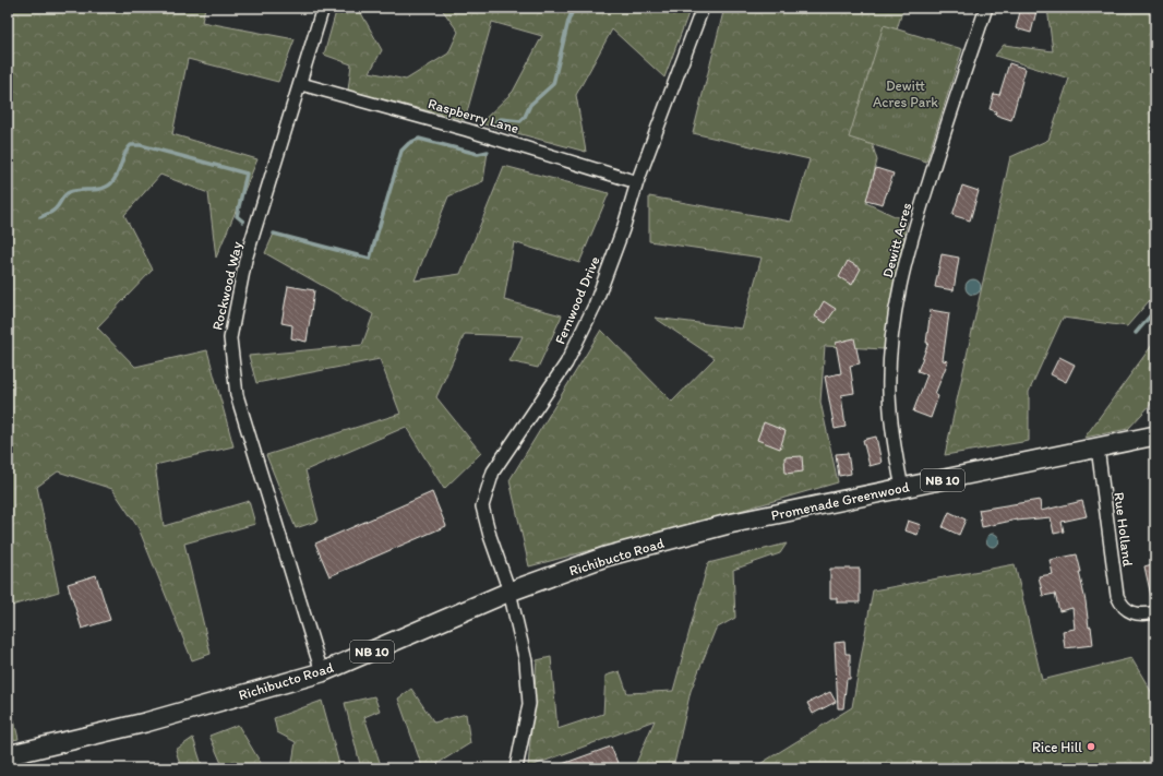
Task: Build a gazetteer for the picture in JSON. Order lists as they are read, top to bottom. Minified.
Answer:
{"streets":{"main road":["NB 10","Promenade Greenwood","Richibucto Road"],"street":["Raspberry Lane","Dewitt Acres","Rockwood Way","Fernwood Drive","Rue Holland"]},"crossings":[["Raspberry Lane","Rockwood Way"],["Raspberry Lane","Fernwood Drive"],["Dewitt Acres","Promenade Greenwood"],["Rockwood Way","Richibucto Road"],["Fernwood Drive","Richibucto Road"],["Promenade Greenwood","Rue Holland"],["Promenade Greenwood","Richibucto Road"]],"parks":["Dewitt Acres Park"],"places":["Rice Hill"]}
